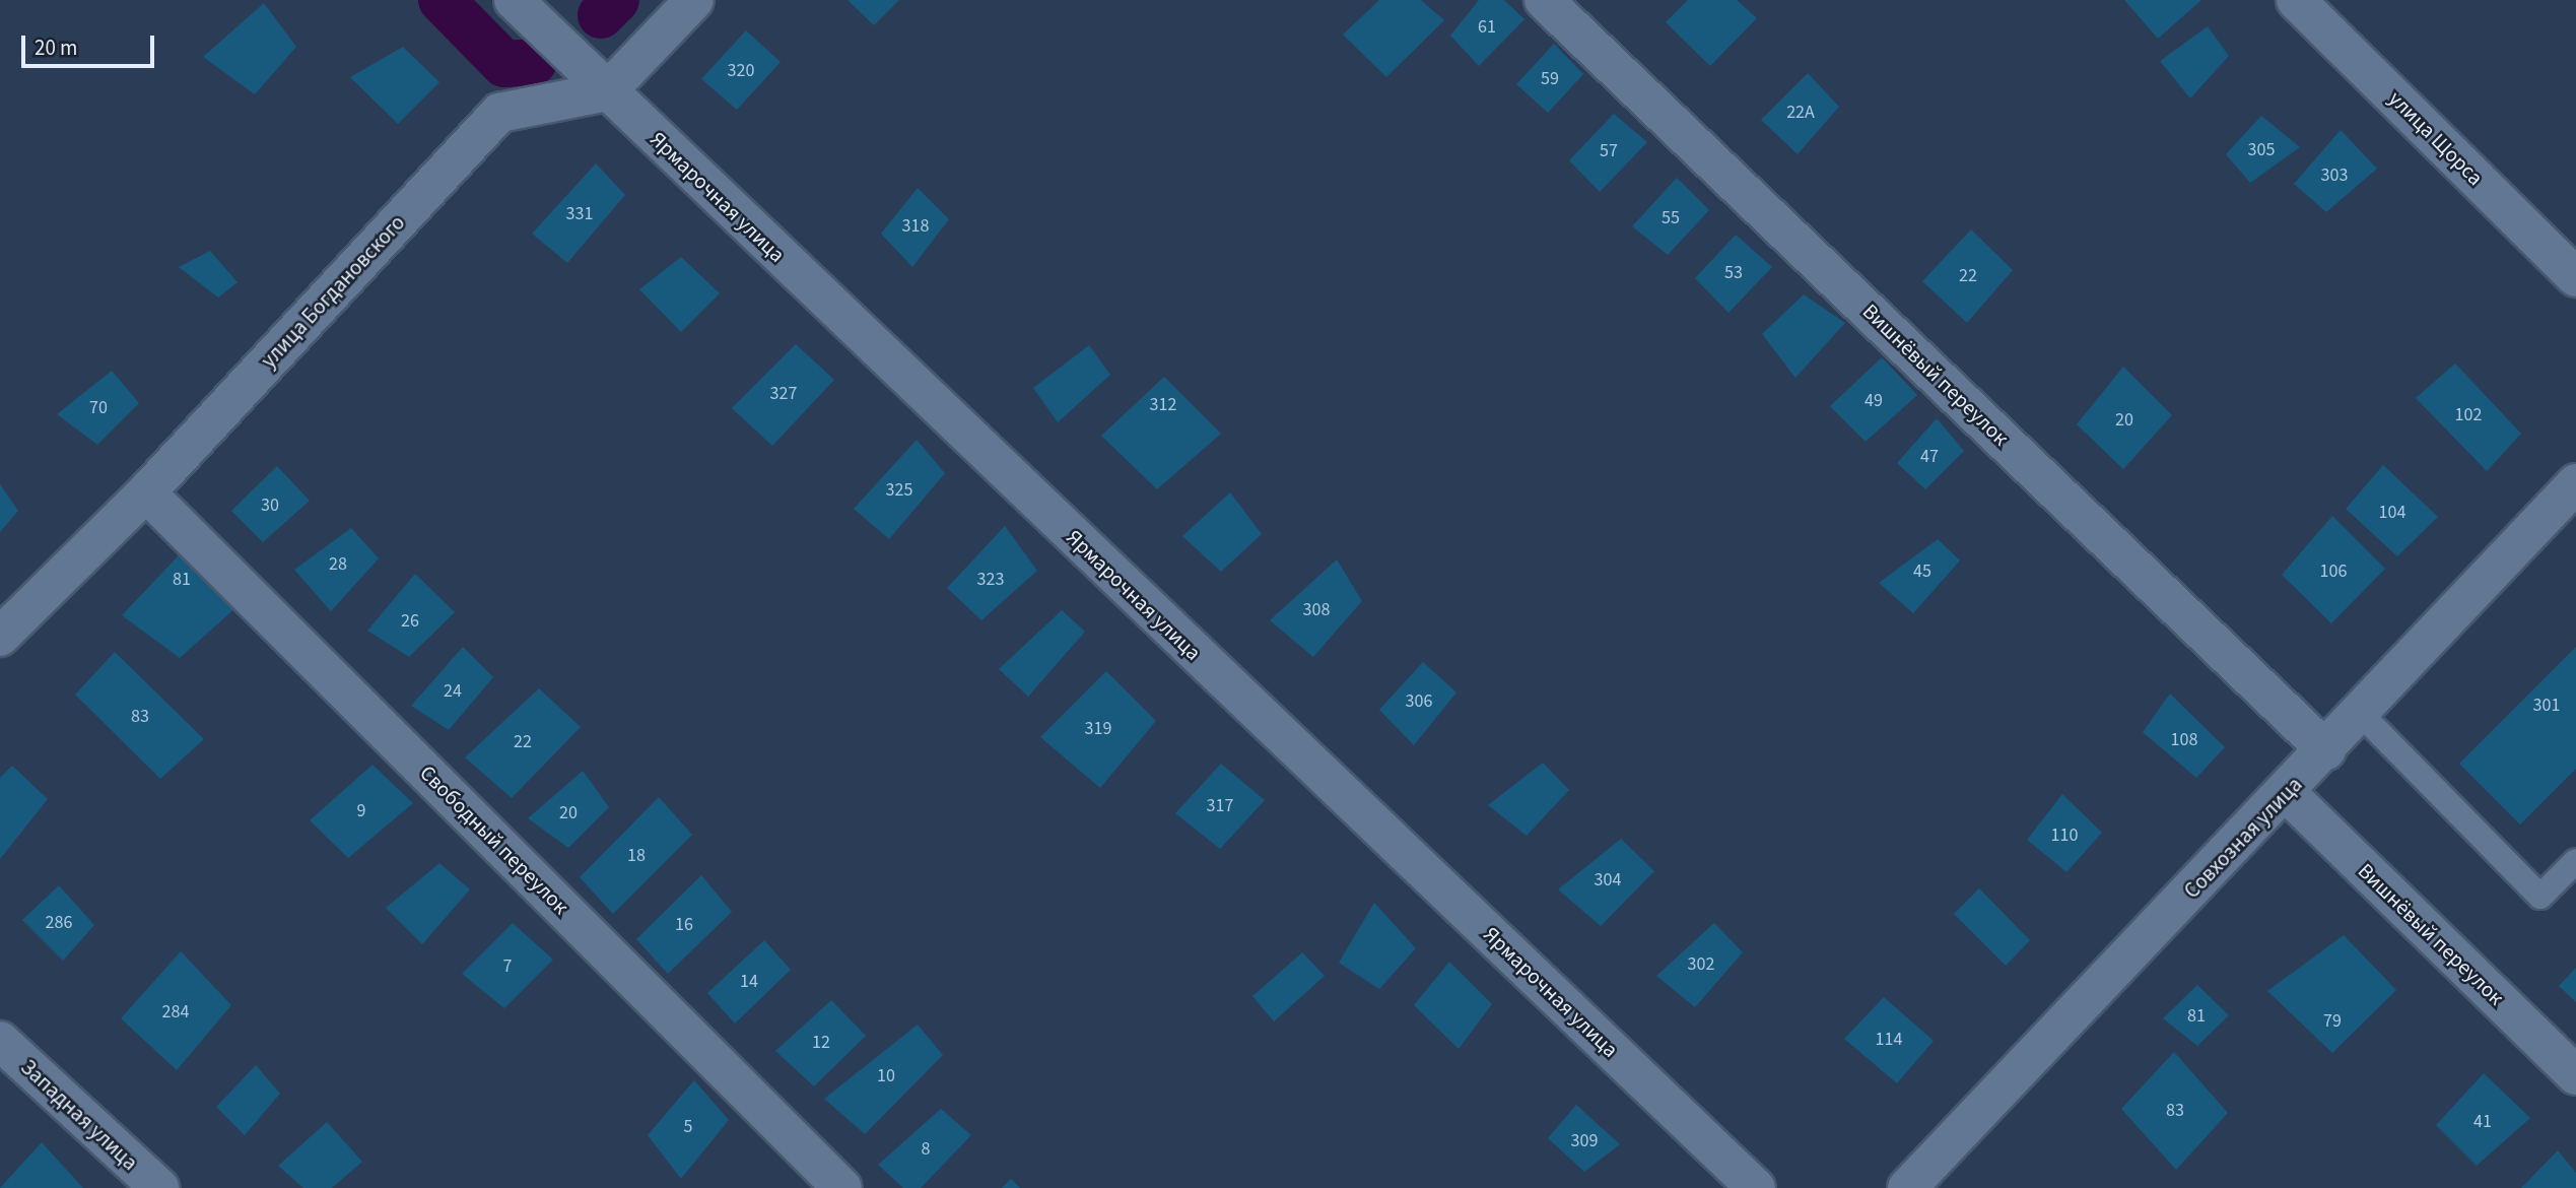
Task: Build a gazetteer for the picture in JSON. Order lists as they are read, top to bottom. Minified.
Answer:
{"streets":{"street":["улица Щорса","Ярмарочная улица","улица Богдановского","Вишнёвый переулок","Совхозная улица","Свободный переулок","Западная улица"]},"crossings":[["Ярмарочная улица","улица Богдановского"],["улица Богдановского","Свободный переулок"],["Вишнёвый переулок","Совхозная улица"]],"house_numbers":["61","320","59","22А","305","57","303","331","55","318","53","22","327","49","312","70","102","20","47","325","30","104","28","45","106","81","323","308","26","24","306","301","83","319","108","22","317","9","20","110","18","304","286","16","302","7","14","284","81","79","114","12","10","83","41","5","309","8"],"scale_bar":"20 m"}
